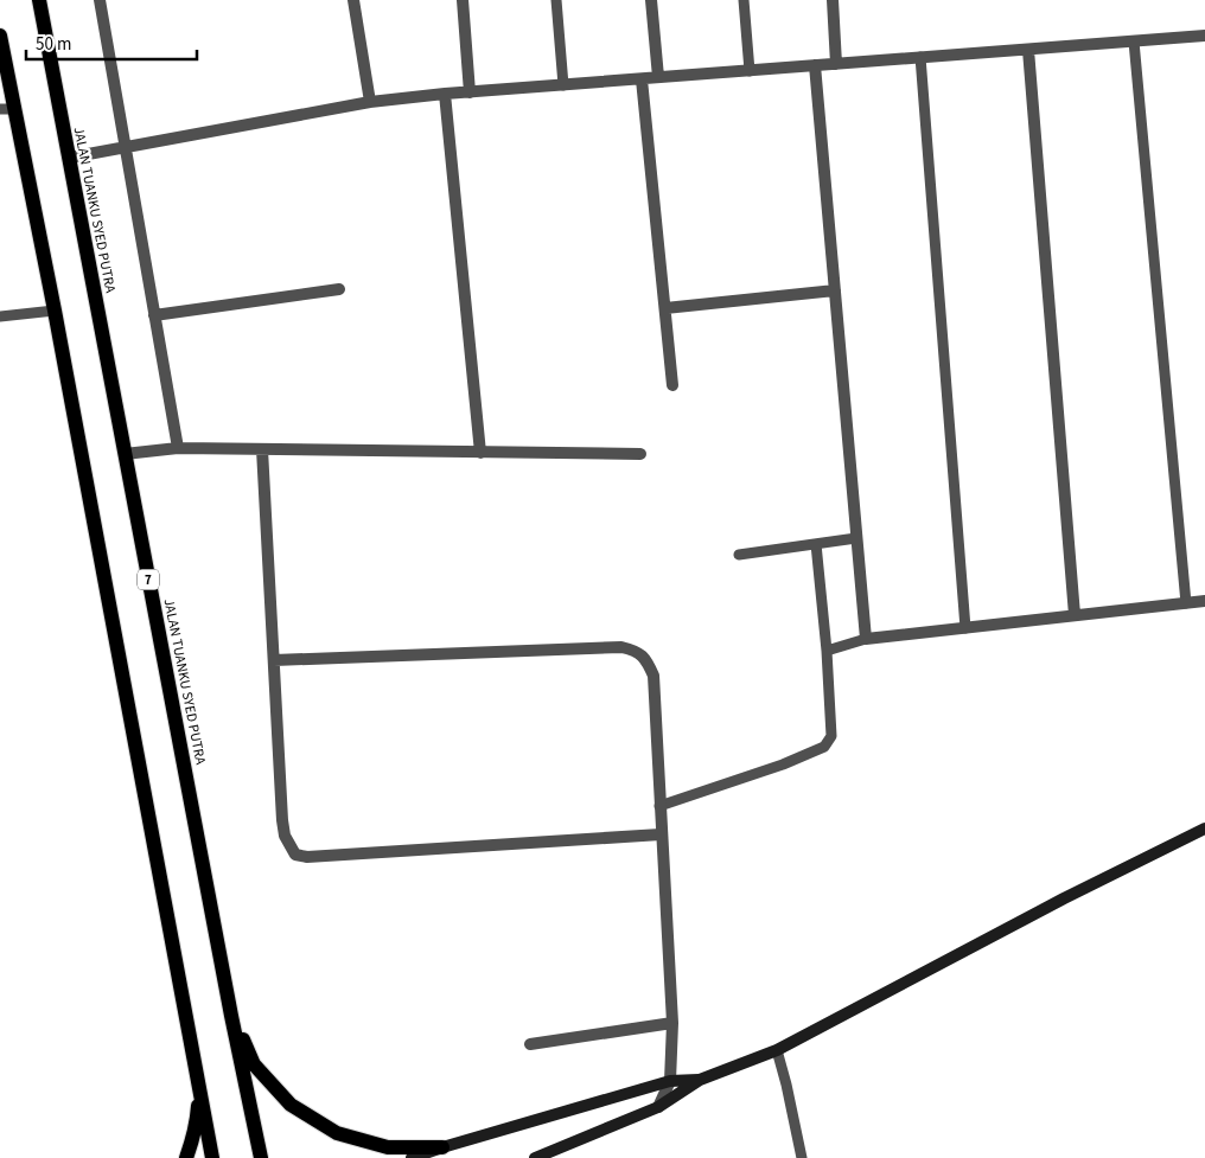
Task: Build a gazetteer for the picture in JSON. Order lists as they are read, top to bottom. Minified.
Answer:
{"streets":{"main road":["JALAN TUANKU SYED PUTRA","7"]},"scale_bar":"50 m"}
